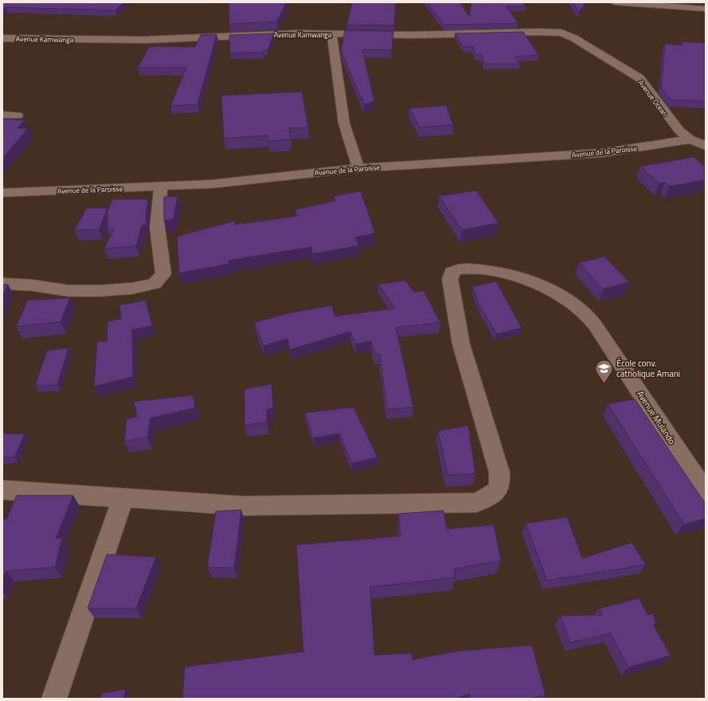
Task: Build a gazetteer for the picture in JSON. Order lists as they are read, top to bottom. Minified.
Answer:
{"streets":{"street":["Avenue Kamwanga","Avenue Ocean","Avenue de la Paroisse","Avenue Mulando"]},"crossings":[["Avenue Kamwanga","Avenue Ocean"],["Avenue Ocean","Avenue de la Paroisse"]],"places":{"school or university":["École conv. catholique Amani"]}}
